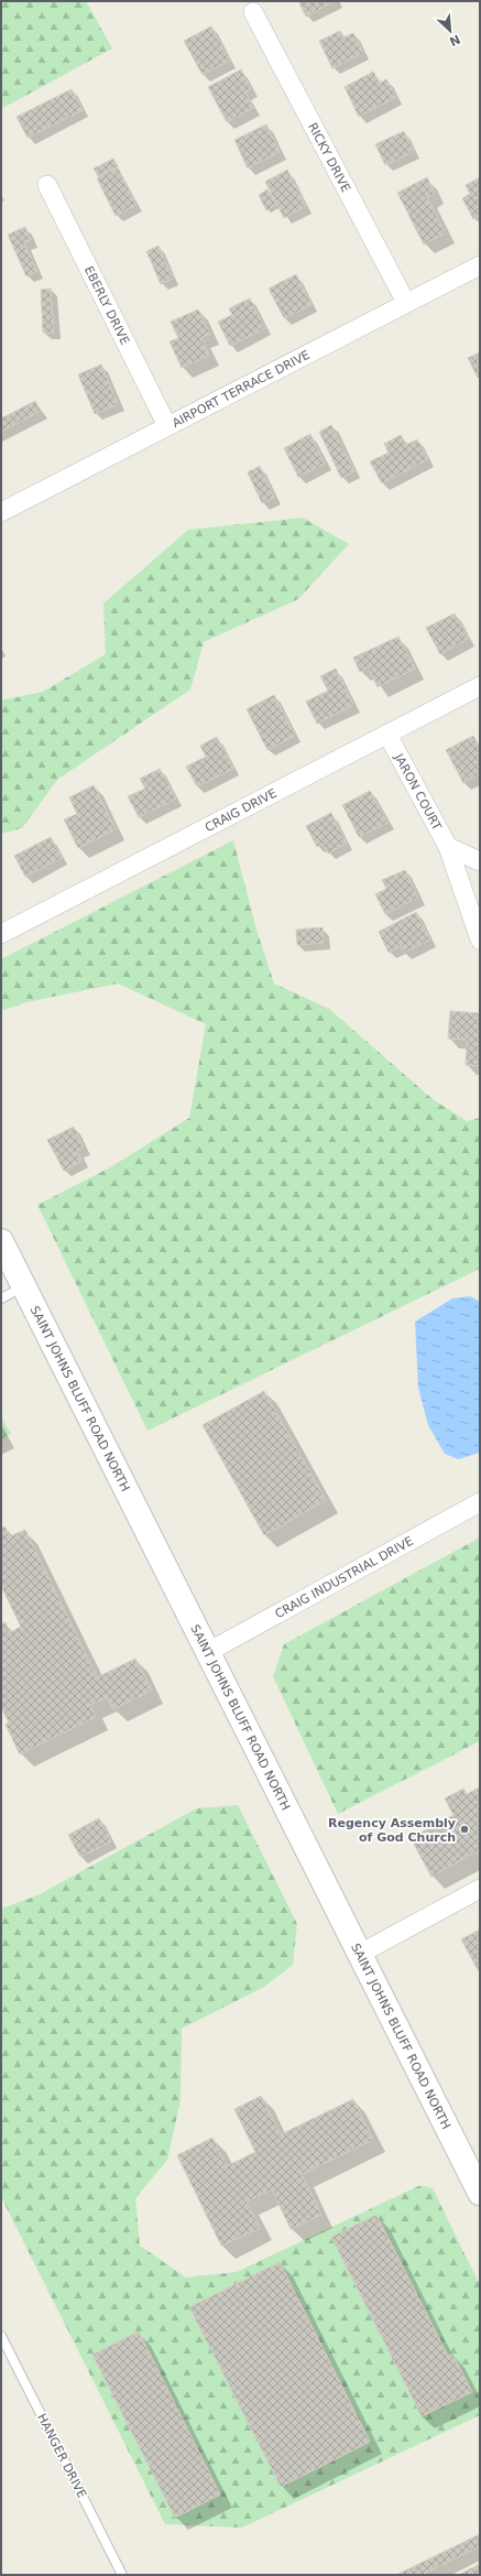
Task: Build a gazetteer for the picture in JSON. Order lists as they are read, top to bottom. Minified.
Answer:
{"streets":{"main road":["SAINT JOHNS BLUFF ROAD NORTH"],"street":["RICKY DRIVE","EBERLY DRIVE","AIRPORT TERRACE DRIVE","JARON COURT","CRAIG DRIVE","CRAIG INDUSTRIAL DRIVE"],"lane":["HANGER DRIVE"]},"crossings":[["RICKY DRIVE","AIRPORT TERRACE DRIVE"],["EBERLY DRIVE","AIRPORT TERRACE DRIVE"],["JARON COURT","CRAIG DRIVE"],["SAINT JOHNS BLUFF ROAD NORTH","CRAIG INDUSTRIAL DRIVE"]],"places":["Regency Assembly of God Church"],"north":"bottom right"}
